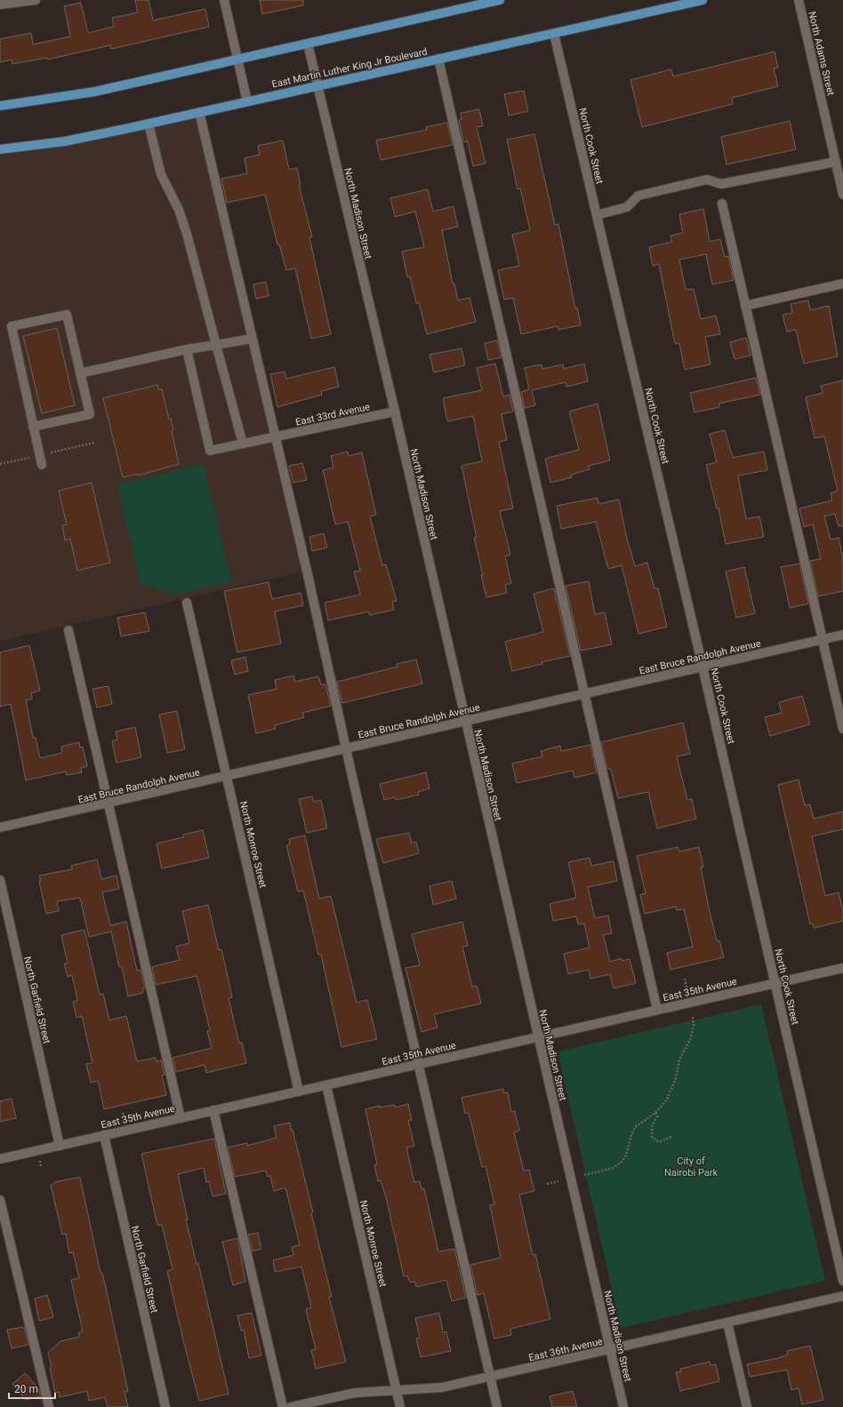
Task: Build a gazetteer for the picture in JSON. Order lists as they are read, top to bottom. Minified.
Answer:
{"streets":{"main road":["East Martin Luther King Jr Boulevard"],"street":["North Adams Street","North Cook Street","North Madison Street","East 33rd Avenue","East Bruce Randolph Avenue","North Monroe Street","East 35th Avenue","North Garfield Street","East 36th Avenue"]},"crossings":[["East Martin Luther King Jr Boulevard","North Cook Street"],["East Martin Luther King Jr Boulevard","North Madison Street"],["North Cook Street","East Bruce Randolph Avenue"],["North Cook Street","East 35th Avenue"],["North Madison Street","East 33rd Avenue"],["North Madison Street","East Bruce Randolph Avenue"],["North Madison Street","East 35th Avenue"],["North Madison Street","East 36th Avenue"],["East Bruce Randolph Avenue","North Monroe Street"],["North Monroe Street","East 35th Avenue"],["North Monroe Street","East 36th Avenue"],["East 35th Avenue","North Garfield Street"]],"parks":["City of Nairobi Park"],"scale_bar":"20 m"}
